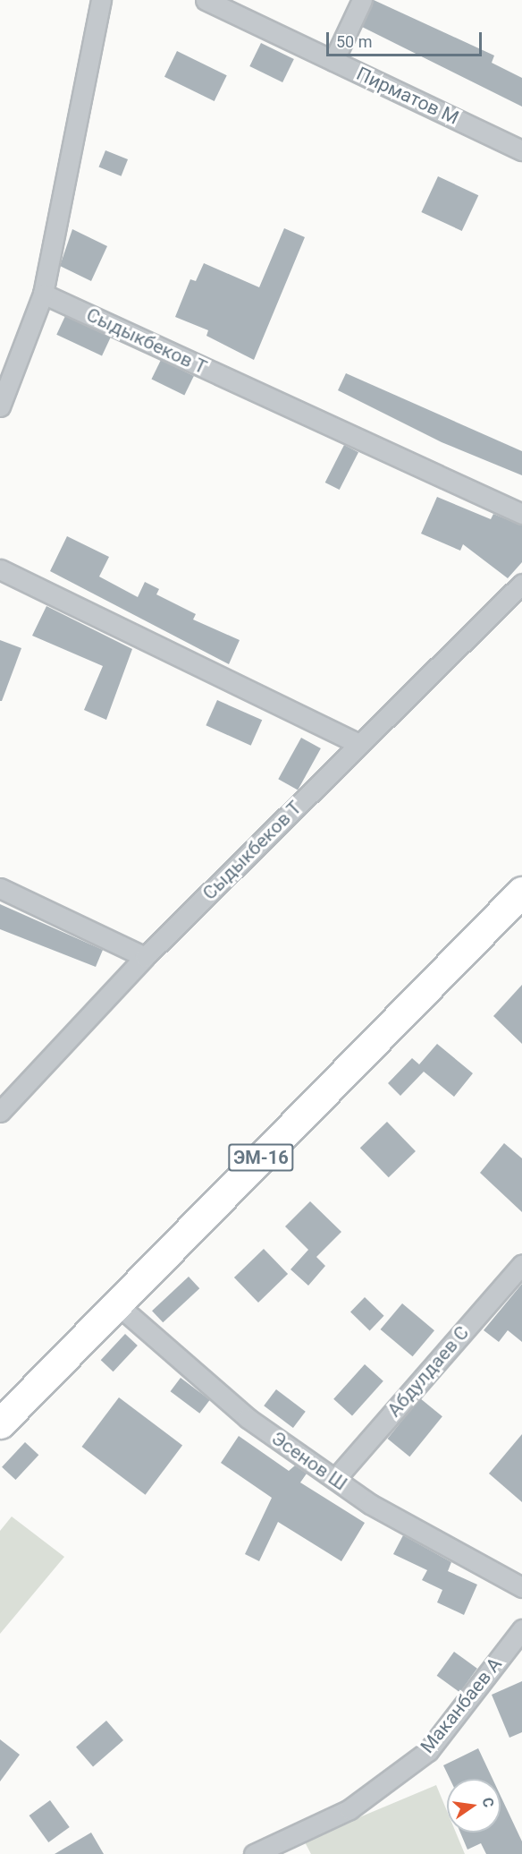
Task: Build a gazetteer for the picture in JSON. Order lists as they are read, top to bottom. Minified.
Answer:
{"streets":{"highway":["ЭМ-16"],"street":["Пирматов М","Сыдыкбеков Т","Абдулдаев С","Эсенов Ш","Маканбаев А"]},"crossings":[["ЭМ-16","Эсенов Ш"],["Абдулдаев С","Эсенов Ш"]],"scale_bar":"50 m","north":"right"}
